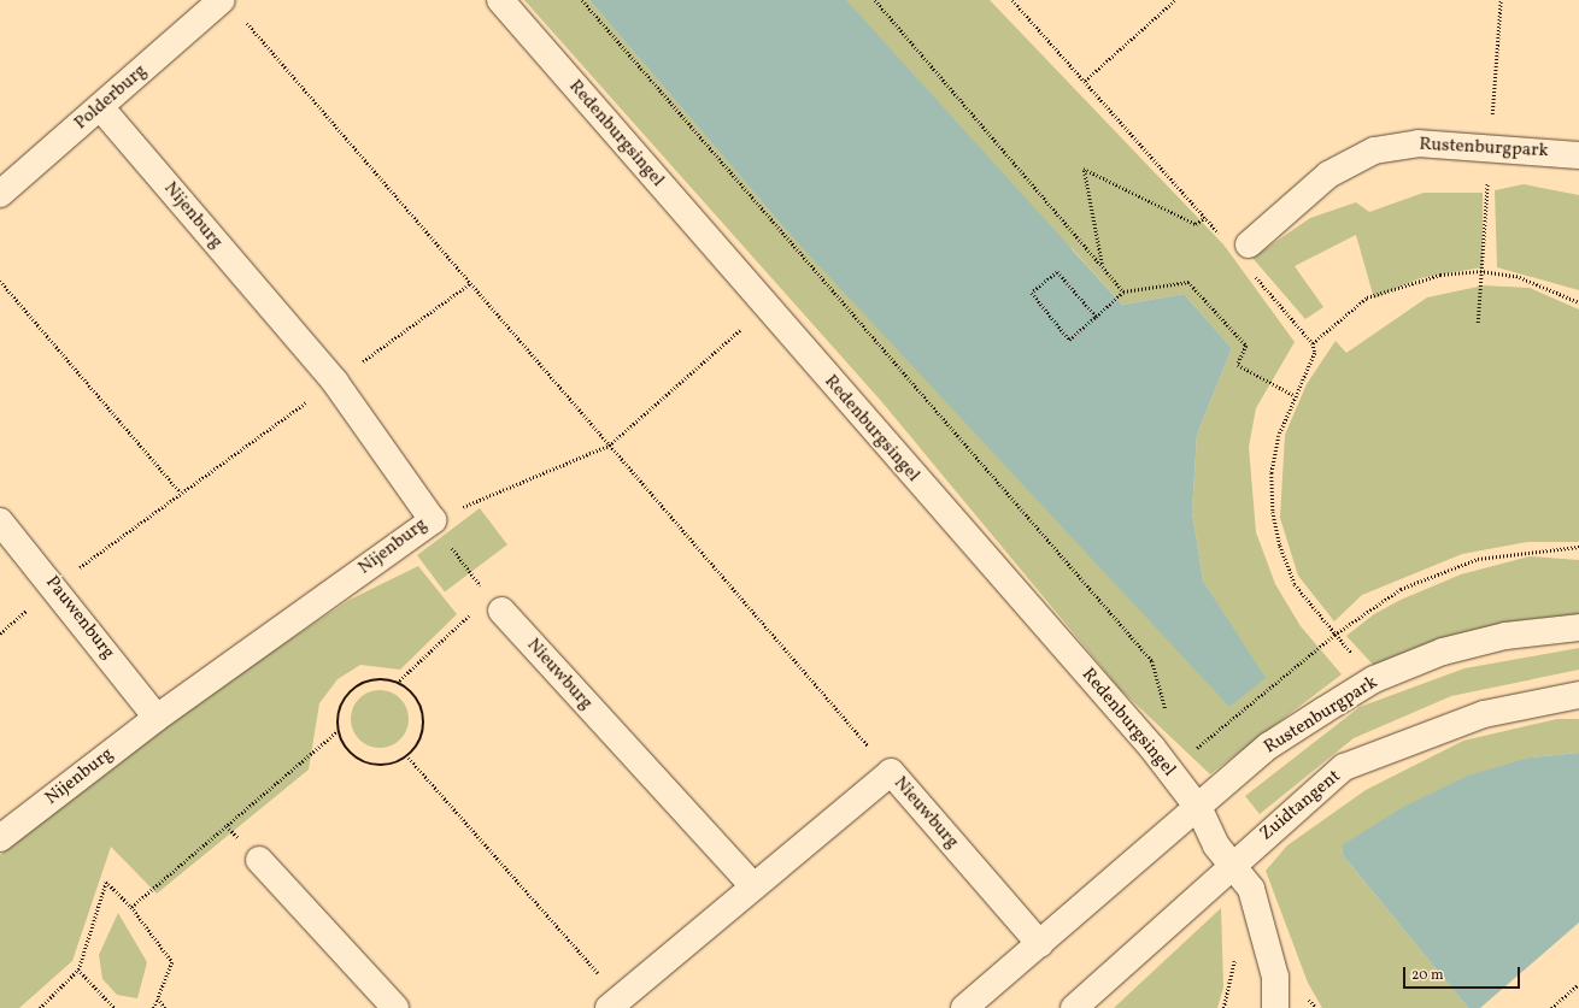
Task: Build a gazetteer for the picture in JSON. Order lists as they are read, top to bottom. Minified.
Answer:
{"streets":{"street":["Polderburg","Redenburgsingel","Rustenburgpark","Nijenburg","Pauwenburg","Nieuwburg","Zuidtangent"]},"crossings":[["Polderburg","Nijenburg"],["Redenburgsingel","Rustenburgpark"],["Redenburgsingel","Zuidtangent"],["Rustenburgpark","Nieuwburg"],["Nijenburg","Pauwenburg"]],"scale_bar":"20 m"}
